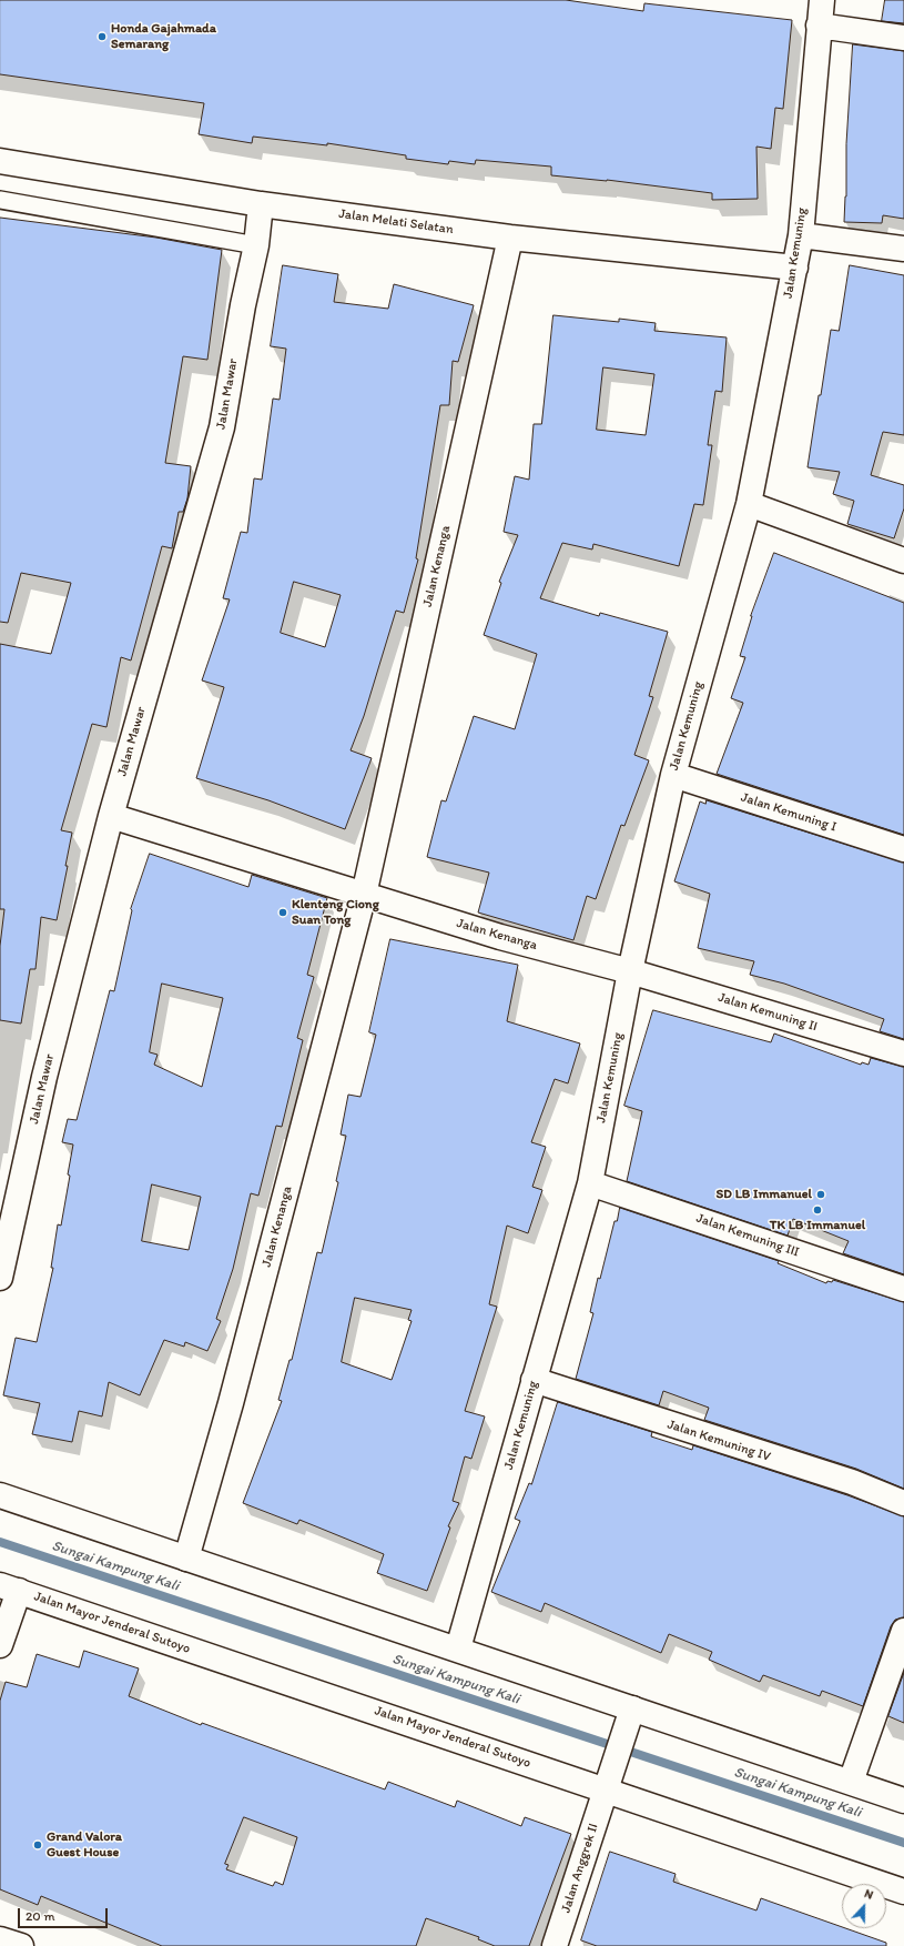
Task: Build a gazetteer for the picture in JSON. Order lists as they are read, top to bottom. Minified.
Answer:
{"streets":{"street":["Jalan Melati Selatan","Jalan Kemuning","Jalan Mawar","Jalan Kenanga","Jalan Kemuning I","Jalan Kemuning II","Jalan Kemuning III","Jalan Kemuning IV","Jalan Mayor Jenderal Sutoyo","Jalan Anggrek II"]},"crossings":[["Jalan Melati Selatan","Jalan Kemuning"],["Jalan Melati Selatan","Jalan Mawar"],["Jalan Melati Selatan","Jalan Kenanga"],["Jalan Kemuning","Jalan Kenanga"],["Jalan Kemuning","Jalan Kemuning I"],["Jalan Kemuning","Jalan Kemuning II"],["Jalan Kemuning","Jalan Kemuning III"],["Jalan Kemuning","Jalan Kemuning IV"],["Jalan Mawar","Jalan Kenanga"],["Jalan Kenanga","Jalan Kemuning II"],["Jalan Mayor Jenderal Sutoyo","Jalan Anggrek II"]],"water":["Sungai Kampung Kali"],"places":["Honda Gajahmada Semarang","Klenteng Ciong Suan Tong","SD LB Immanuel","TK LB Immanuel","Grand Valora Guest House"],"scale_bar":"20 m","north":"top"}
